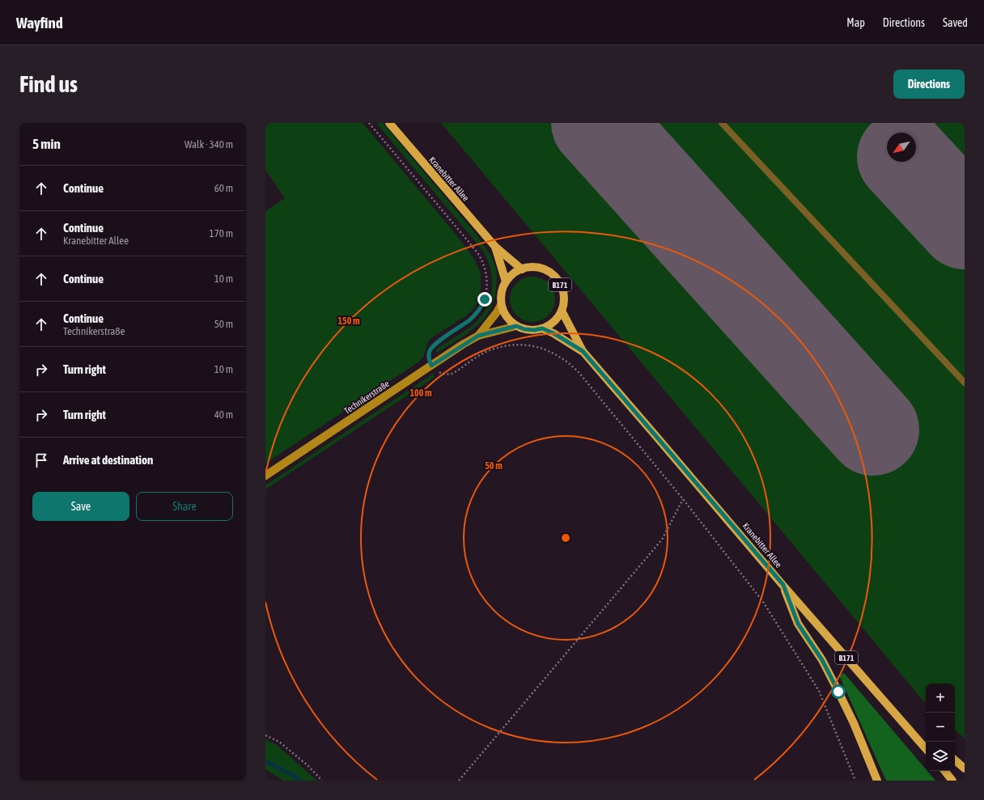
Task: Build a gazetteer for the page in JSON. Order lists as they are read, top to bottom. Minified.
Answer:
{"streets":{"main road":["Kranebitter Allee","B171"],"street":["Technikerstraße"]},"crossings":[["Kranebitter Allee","B171"],["Kranebitter Allee","Technikerstraße"],["B171","Technikerstraße"]],"north":"bottom left","page":{"header":"Wayfind","nav":["Map","Directions","Saved"],"buttons":["Directions",["Save","Share"]],"title":"Find us","heading":["5 min","Walk · 340 m"],"list":[["Continue","60 m"],["Continue","Kranebitter Allee","170 m"],["Continue","10 m"],["Continue","Technikerstraße","50 m"],["Turn right","10 m"],["Turn right","40 m"],"Arrive at destination"],"map_buttons":["+","−"]},"rings":["150 m","100 m","50 m"]}
